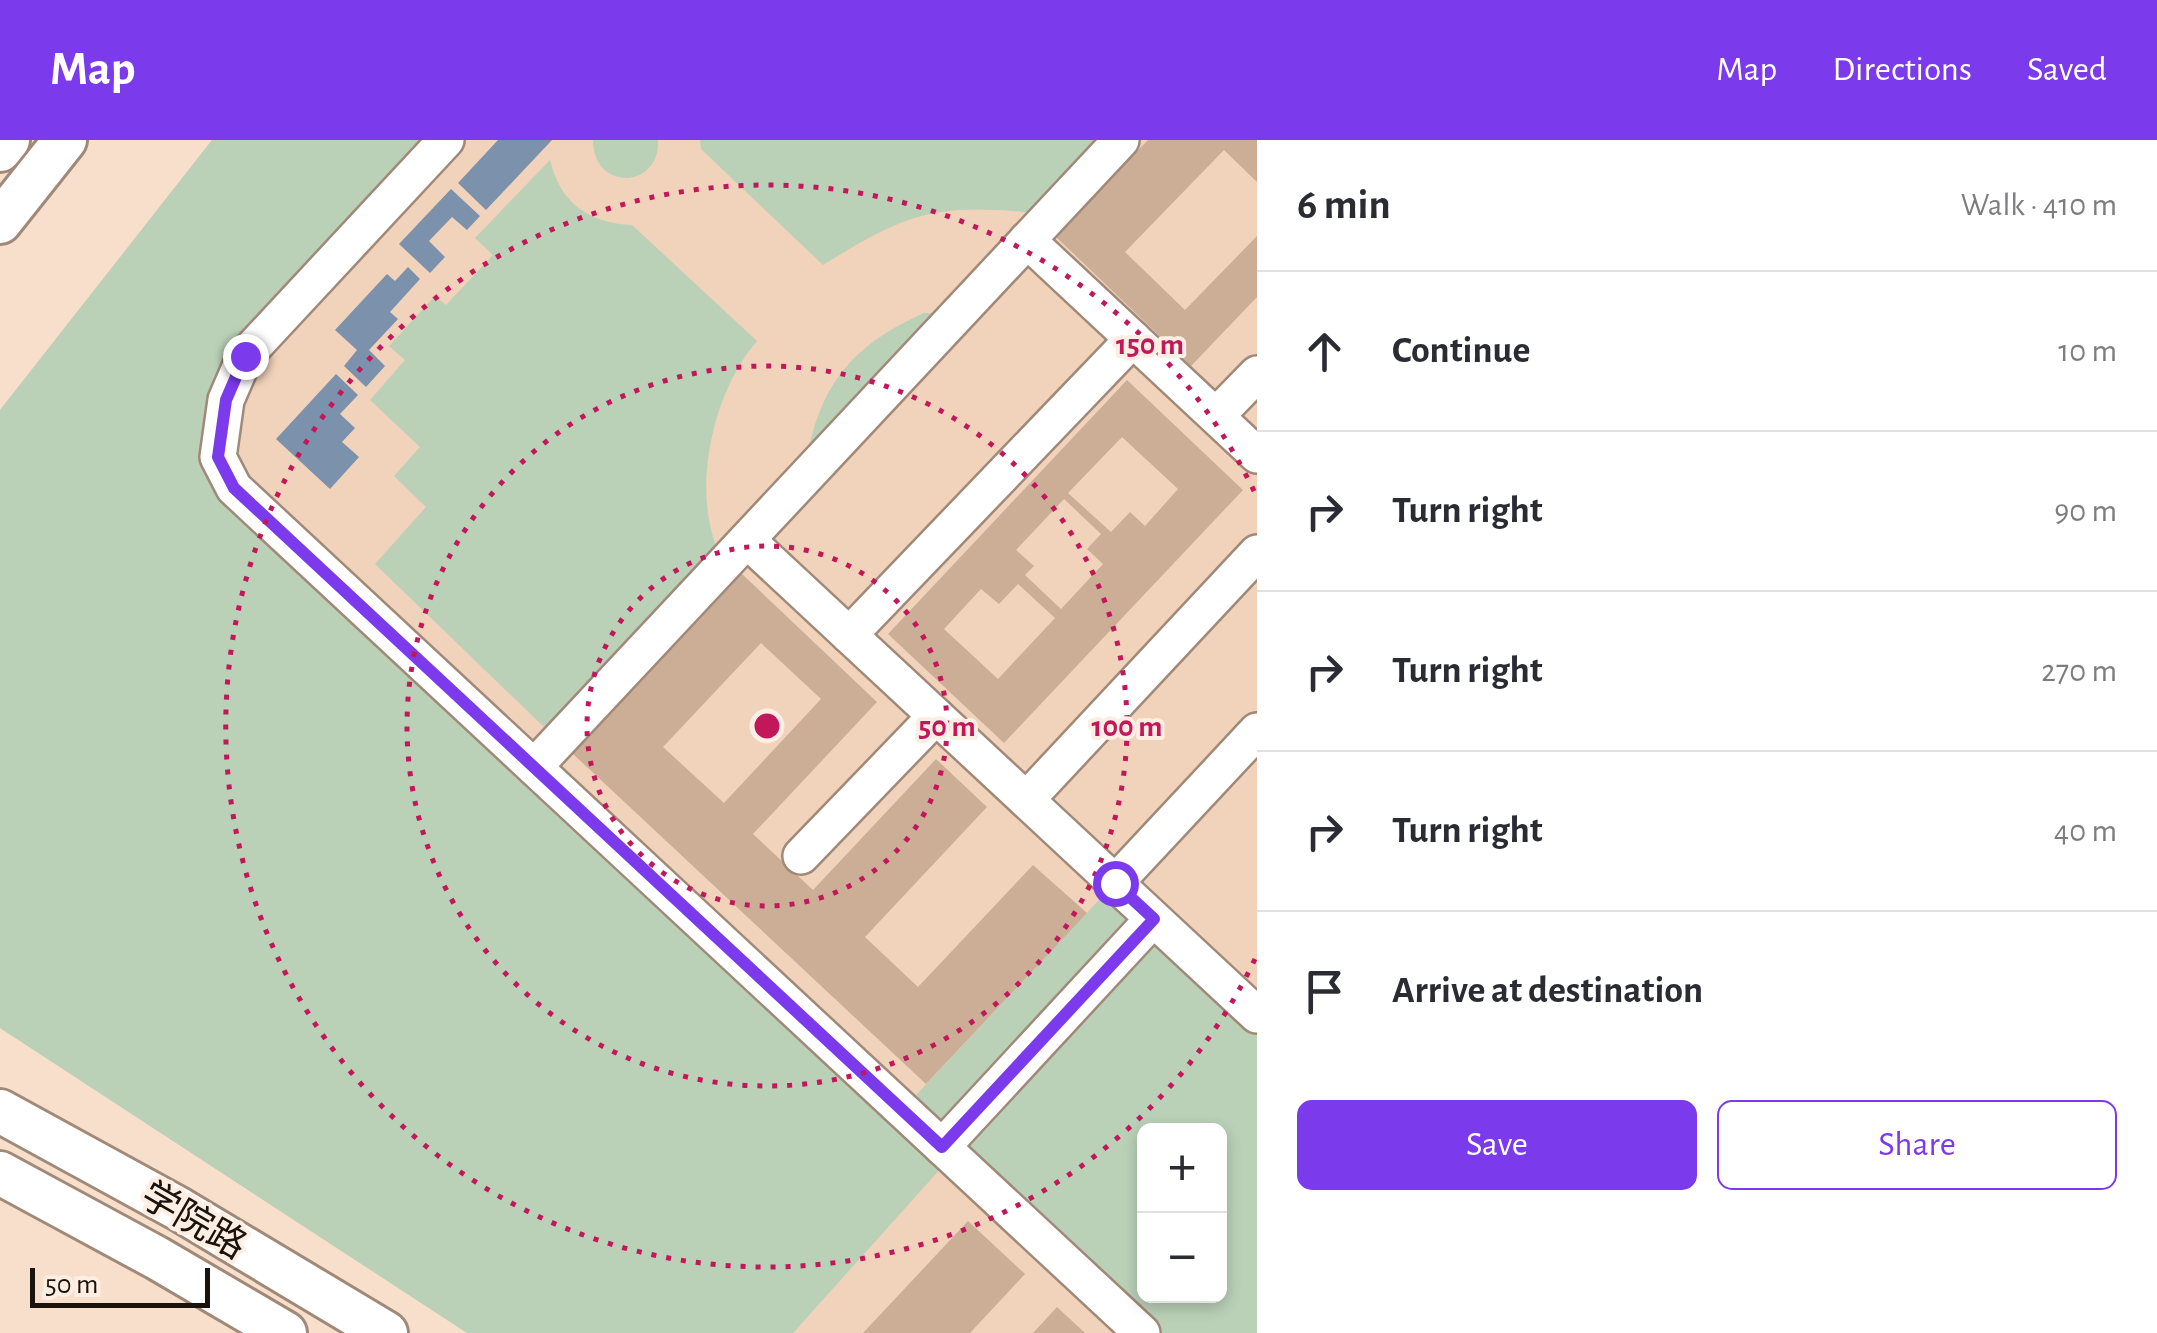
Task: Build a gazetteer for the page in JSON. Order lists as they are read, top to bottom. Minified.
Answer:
{"streets":{"main road":["学院路"]},"scale_bar":"50 m","page":{"header":"Map","nav":["Map","Directions","Saved"],"heading":["6 min","Walk · 410 m"],"list":[["Continue","10 m"],["Turn right","90 m"],["Turn right","270 m"],["Turn right","40 m"],"Arrive at destination"],"buttons":["Save","Share"],"map_buttons":["+","−"],"scale":"50 m"},"rings":["150 m","50 m","100 m"]}
